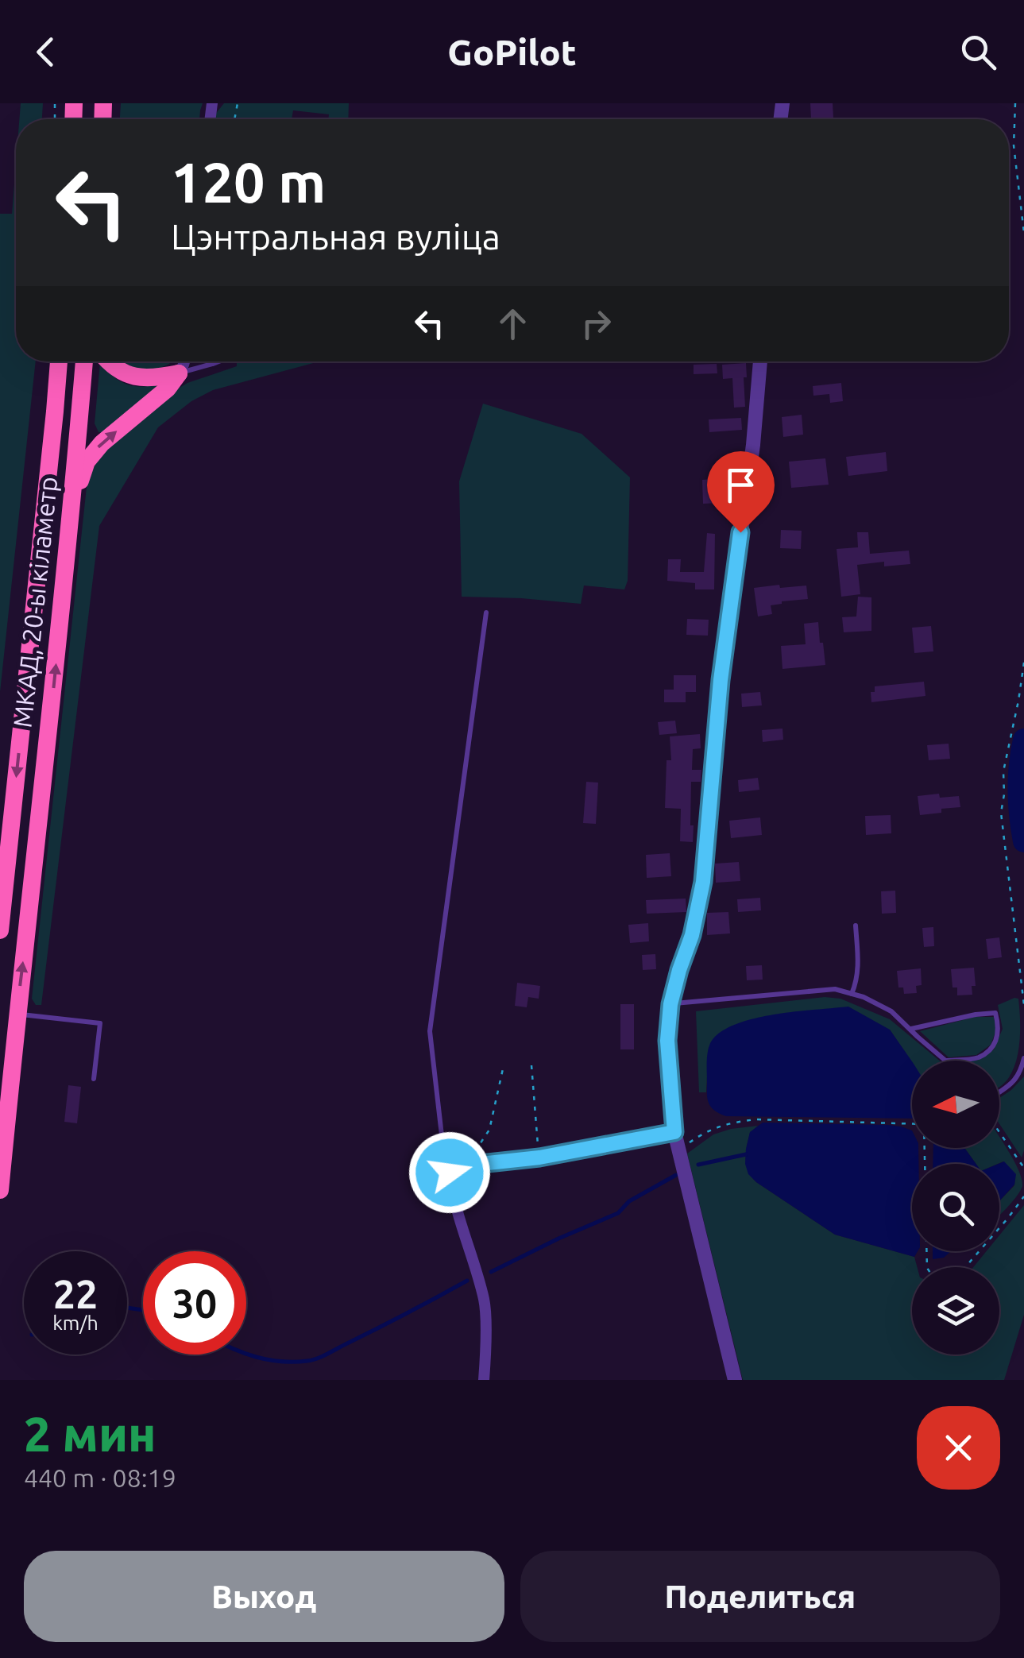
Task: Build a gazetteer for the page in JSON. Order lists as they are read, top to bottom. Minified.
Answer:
{"streets":{"highway":["МКАД, 20-ы кіламетр"]},"north":"left","page":{"header":"GoPilot","turn":["120 m","Цэнтральная вуліца"],"speed":"22 km/h","limit":"30","heading":["2 мин","440 m · 08:19"],"buttons":["Выход","Поделиться"]}}
